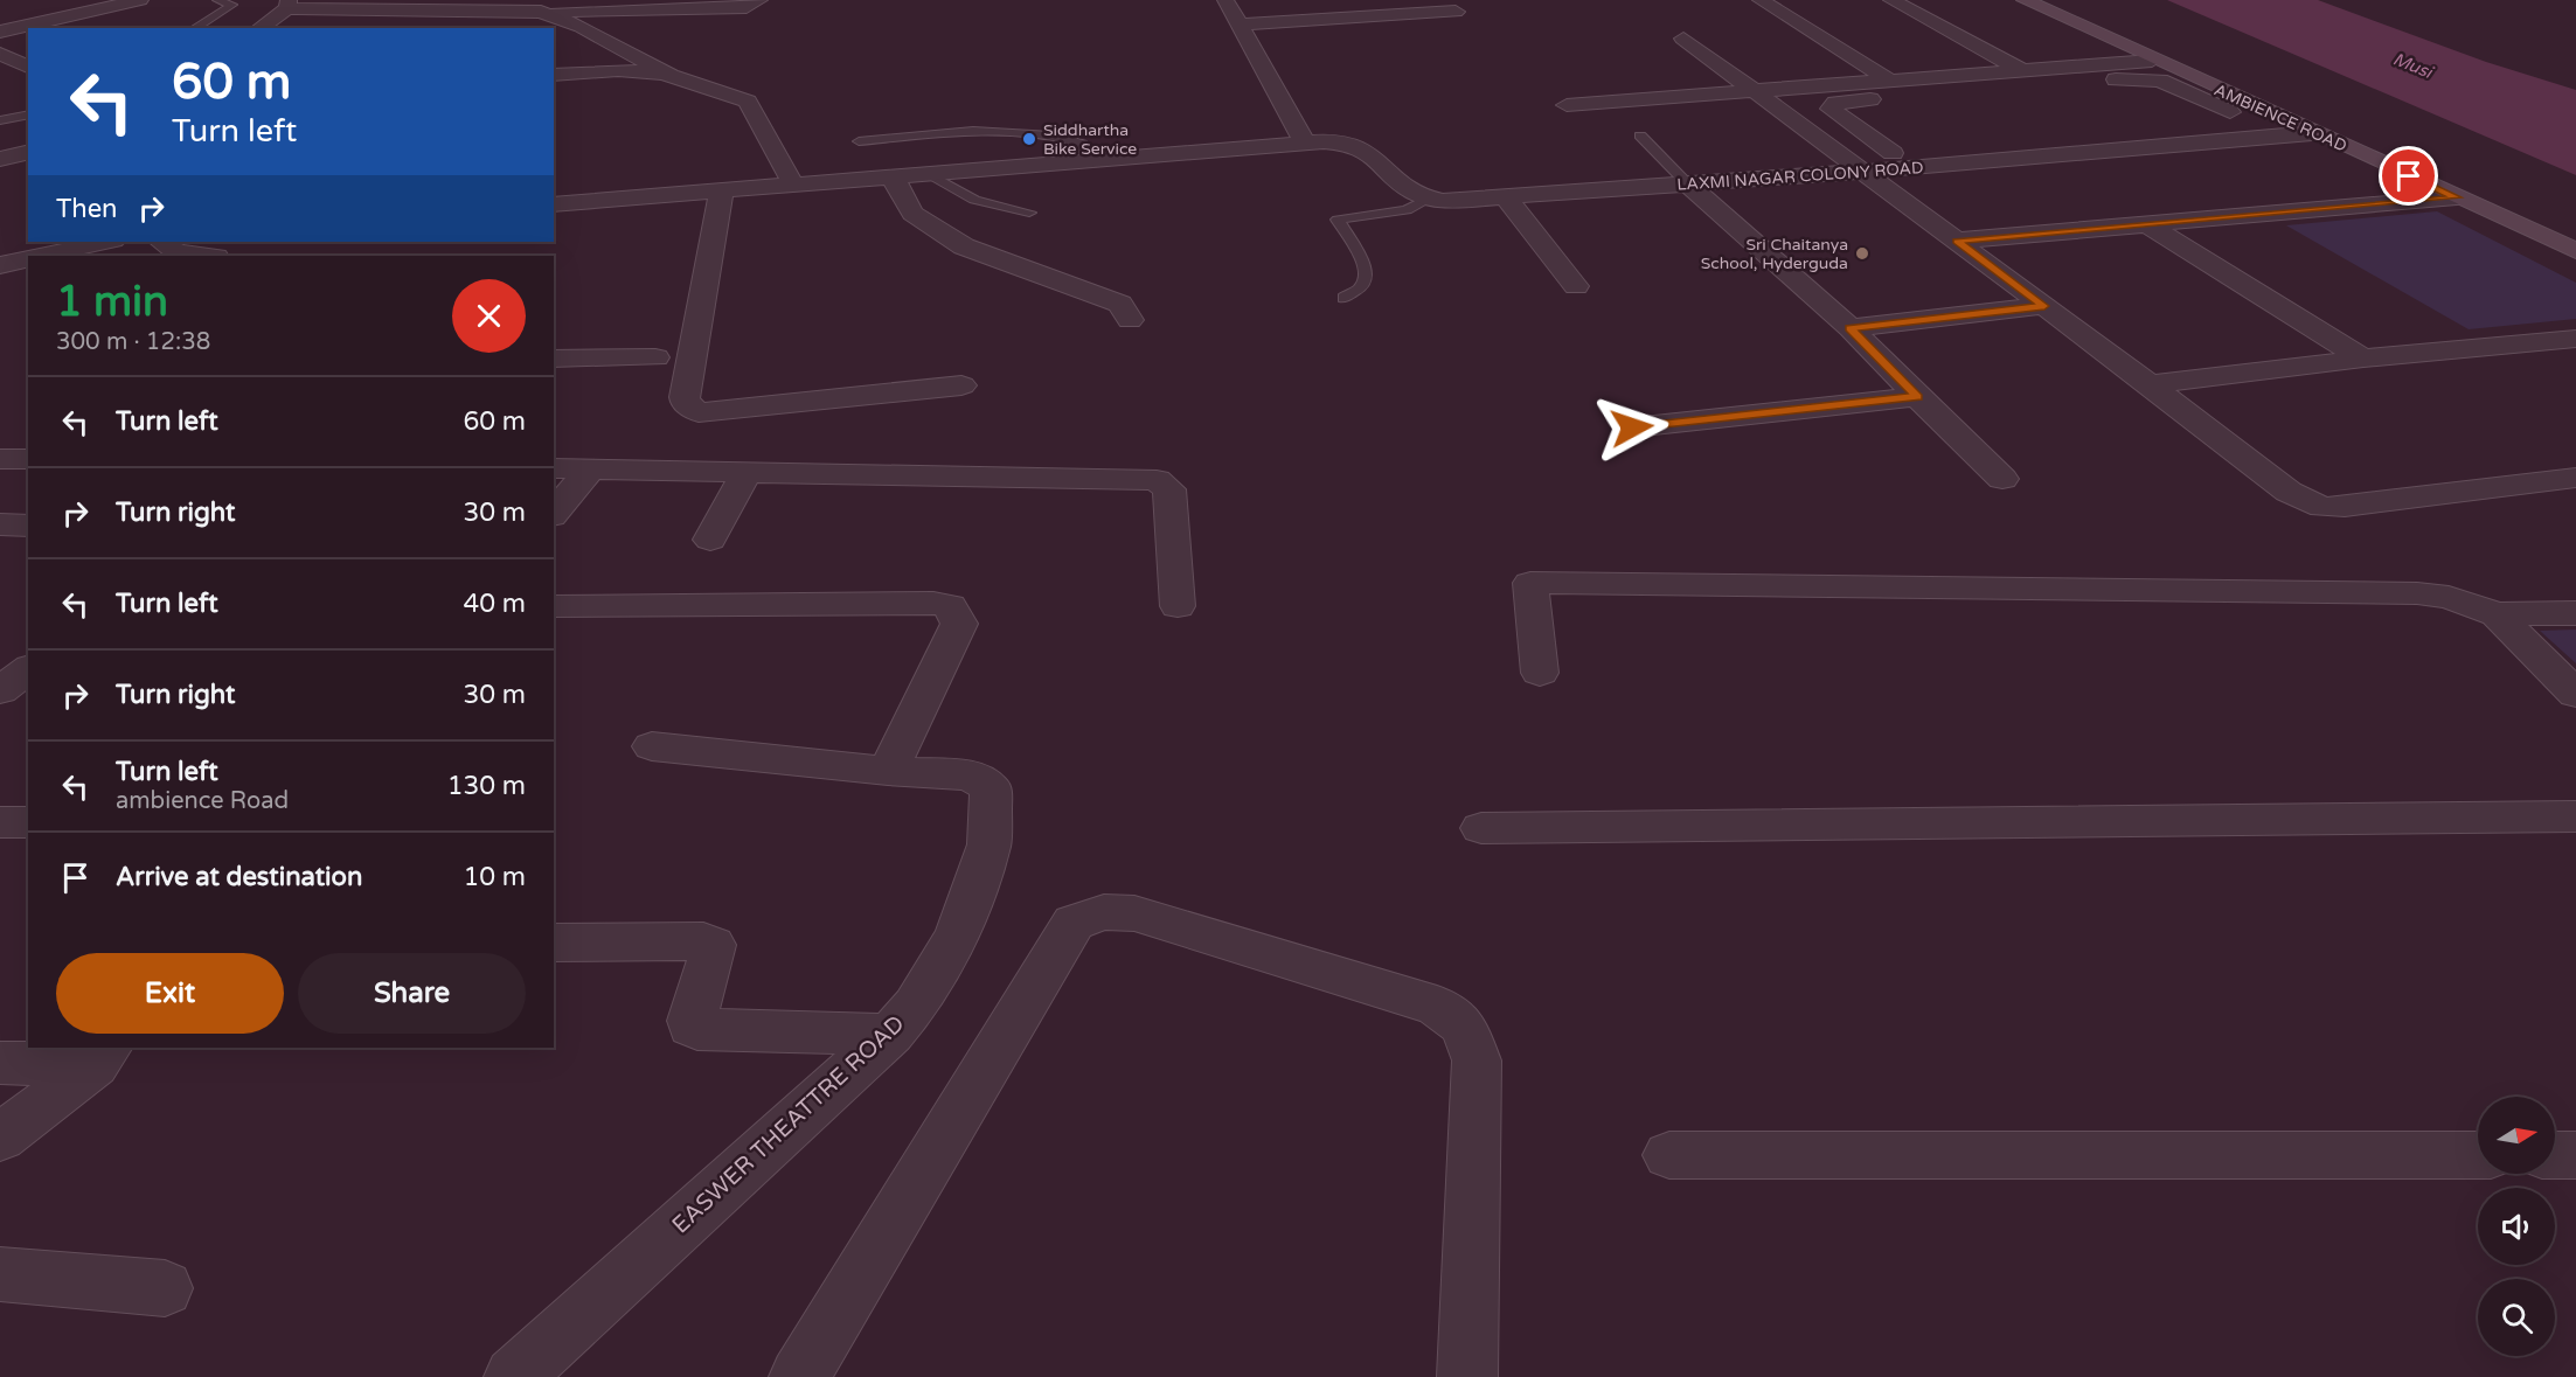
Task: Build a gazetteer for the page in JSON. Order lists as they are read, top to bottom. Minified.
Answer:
{"streets":{"street":["AMBIENCE ROAD","LAXMI NAGAR COLONY ROAD","EASWER THEATTRE ROAD"]},"crossings":[["AMBIENCE ROAD","LAXMI NAGAR COLONY ROAD"]],"water":["Musi"],"places":["Siddhartha Bike Service","Sri Chaitanya School, Hyderguda"],"north":"right","page":{"turn":["60 m","Turn left"],"then":"Then","heading":["1 min","300 m · 12:38"],"list":[{"name":"Turn left","value":"60 m"},{"name":"Turn right","value":"30 m"},{"name":"Turn left","value":"40 m"},{"name":"Turn right","value":"30 m"},{"name":"Turn left","note":"ambience Road","value":"130 m"},{"name":"Arrive at destination","value":"10 m"}],"buttons":["Exit","Share"]}}
